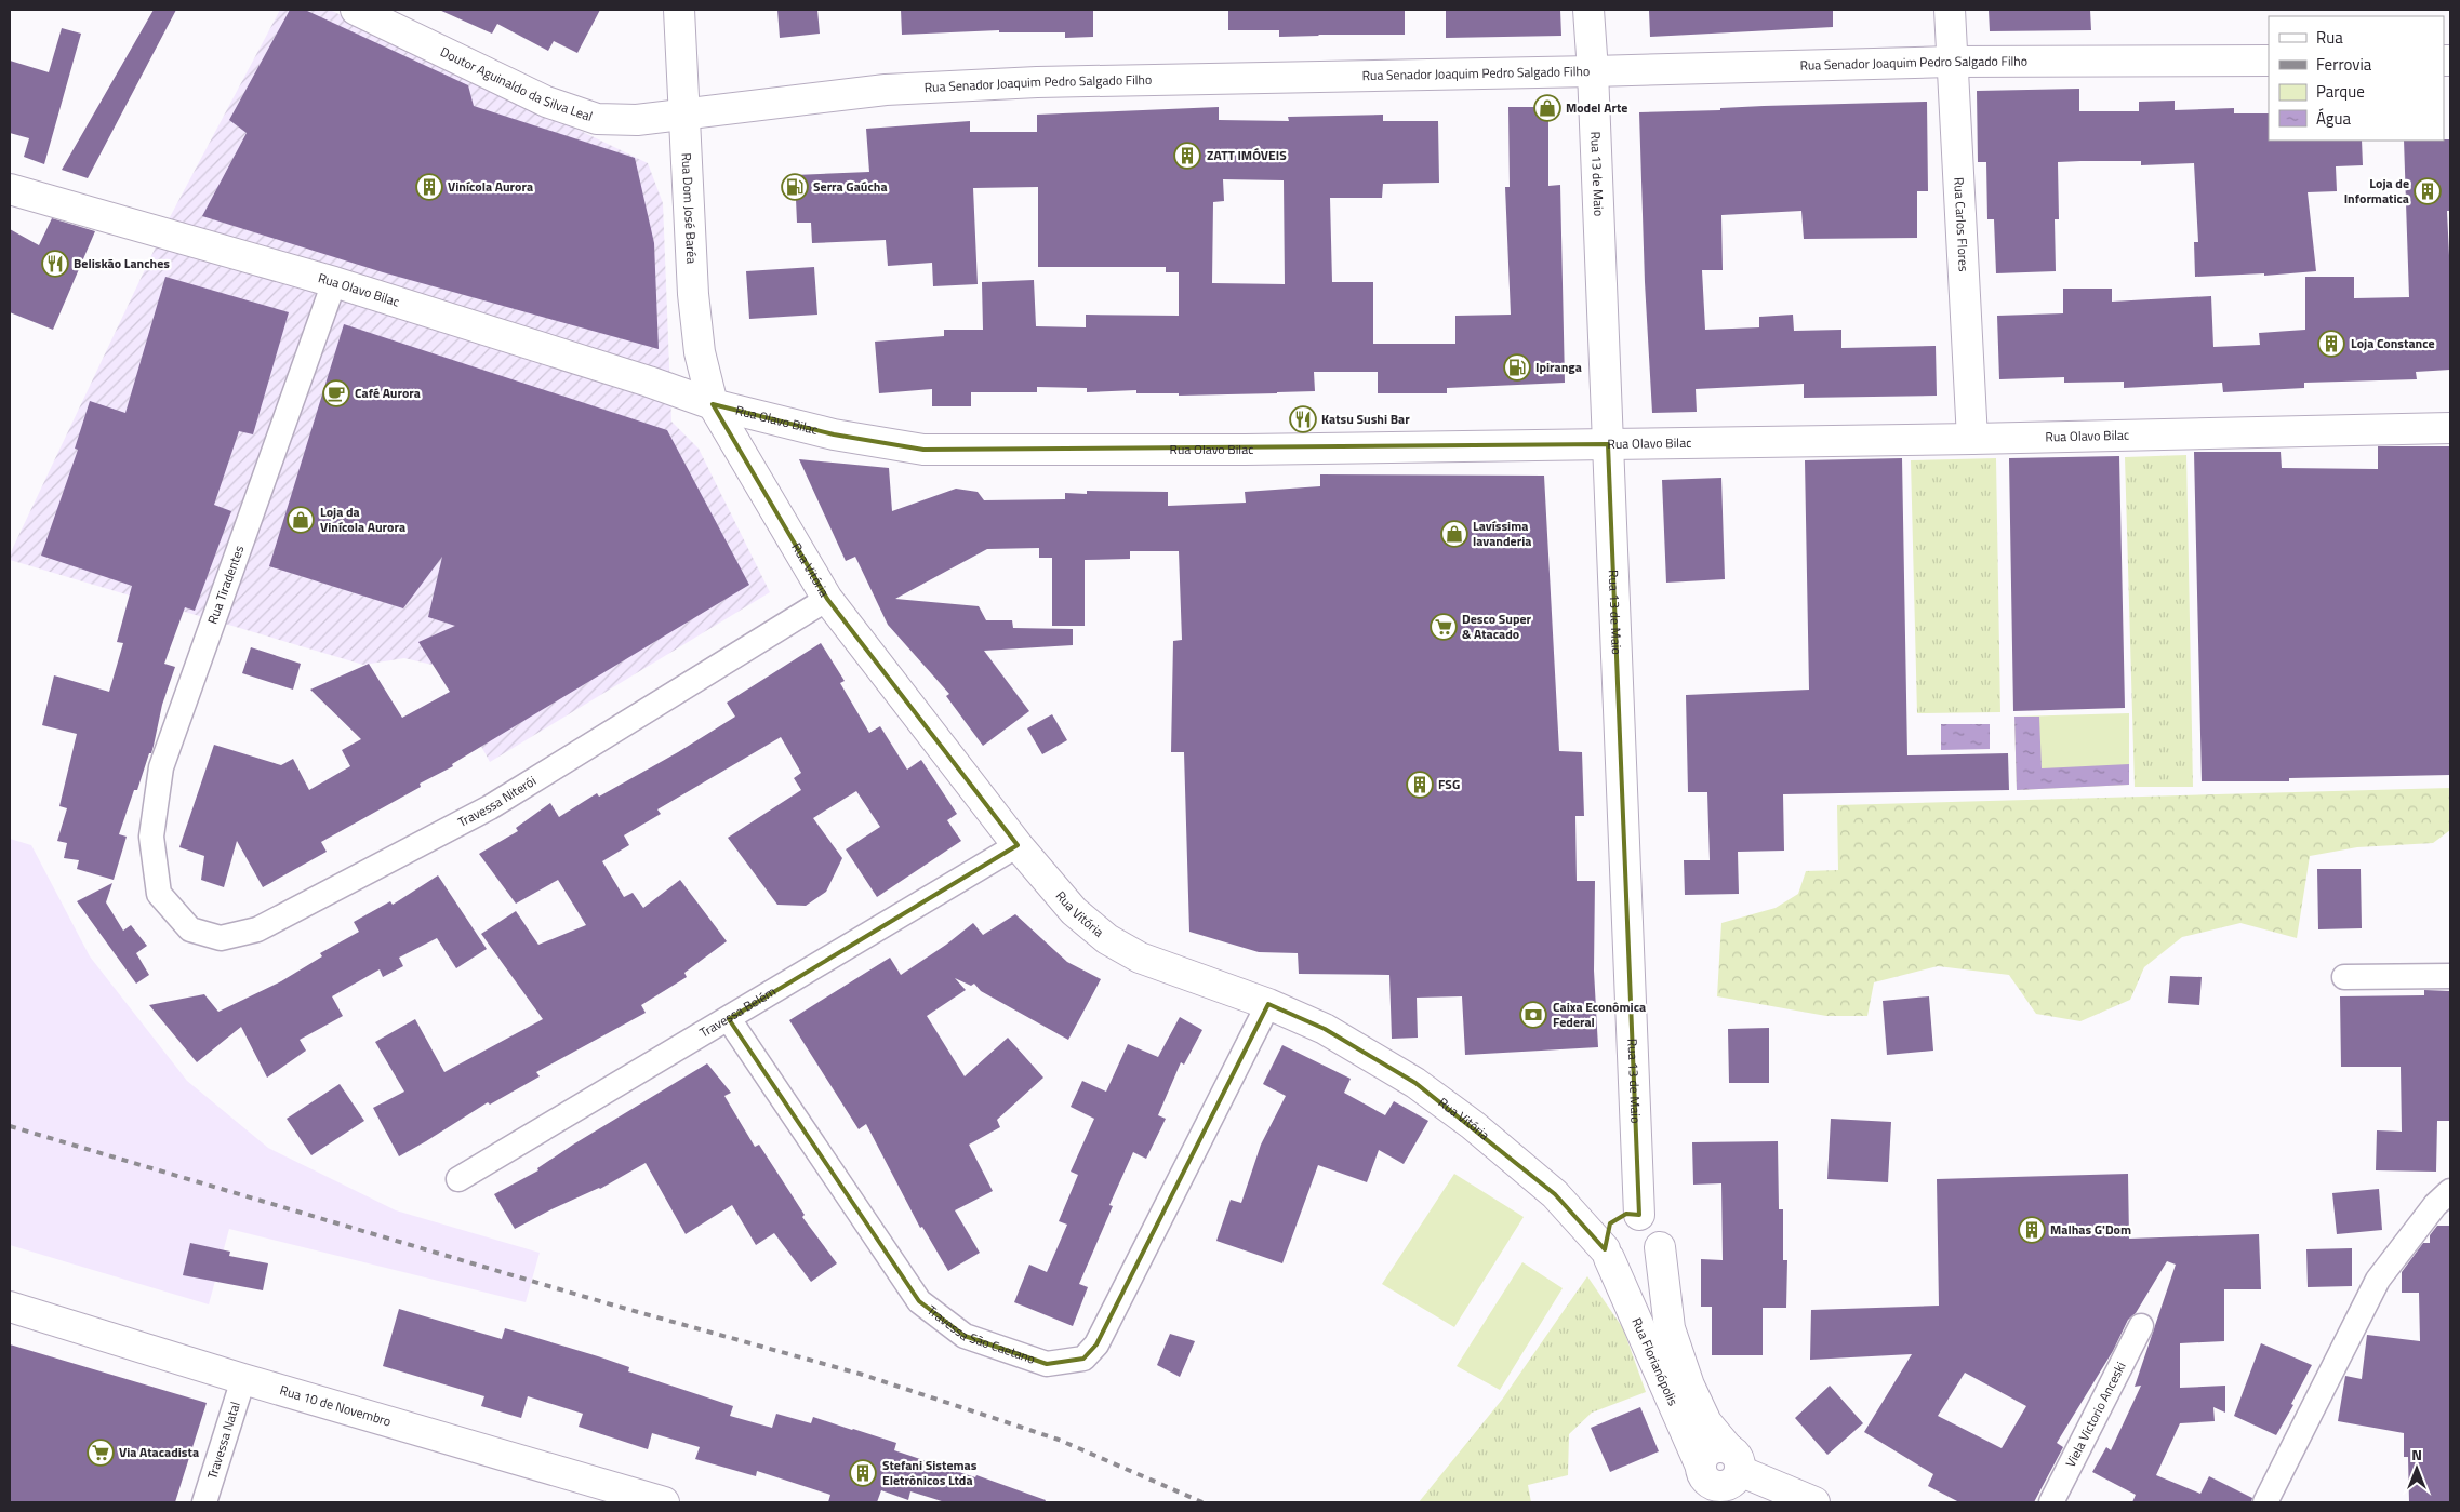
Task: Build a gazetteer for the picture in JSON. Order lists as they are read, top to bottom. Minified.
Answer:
{"streets":{"main road":["Rua Senador Joaquim Pedro Salgado Filho","Doutor Aguinaldo da Silva Leal","Rua 13 de Maio","Rua Dom José Baréa","Rua Carlos Flores","Rua Olavo Bilac","Rua Vitória","Rua Florianópolis","Rua 10 de Novembro"],"street":["Rua Tiradentes","Travessa Niterói","Travessa Belém","Travessa São Caetano","Viela Victorio Anceski","Travessa Natal"]},"crossings":[["Rua Senador Joaquim Pedro Salgado Filho","Doutor Aguinaldo da Silva Leal"],["Rua Senador Joaquim Pedro Salgado Filho","Rua 13 de Maio"],["Rua Senador Joaquim Pedro Salgado Filho","Rua Dom José Baréa"],["Rua Senador Joaquim Pedro Salgado Filho","Rua Carlos Flores"],["Doutor Aguinaldo da Silva Leal","Rua Dom José Baréa"],["Rua 13 de Maio","Rua Olavo Bilac"],["Rua 13 de Maio","Rua Vitória"],["Rua 13 de Maio","Rua Florianópolis"],["Rua Dom José Baréa","Rua Olavo Bilac"],["Rua Dom José Baréa","Rua Vitória"],["Rua Carlos Flores","Rua Olavo Bilac"],["Rua Olavo Bilac","Rua Vitória"],["Rua Olavo Bilac","Rua Tiradentes"],["Rua Vitória","Travessa Niterói"],["Rua Vitória","Travessa Belém"],["Rua Vitória","Travessa São Caetano"],["Rua Vitória","Rua Florianópolis"],["Rua Tiradentes","Travessa Niterói"],["Travessa Belém","Travessa São Caetano"],["Rua 10 de Novembro","Travessa Natal"]],"places":{"shop":["Model Arte","Loja da Vinícola Aurora","Lavíssima lavanderia"],"building":["ZATT IMÓVEIS","Vinícola Aurora","Loja de Informatica","Loja Constance","FSG","Malhas G'Dom","Stefani Sistemas Eletrônicos Ltda"],"fuel station":["Serra Gaúcha","Ipiranga"],"restaurant":["Beliskão Lanches","Katsu Sushi Bar"],"cafe":["Café Aurora"],"supermarket":["Desco Super & Atacado","Via Atacadista"],"bank":["Caixa Econômica Federal"]},"legend":["Rua","Ferrovia","Parque","Água"],"north":"top"}
